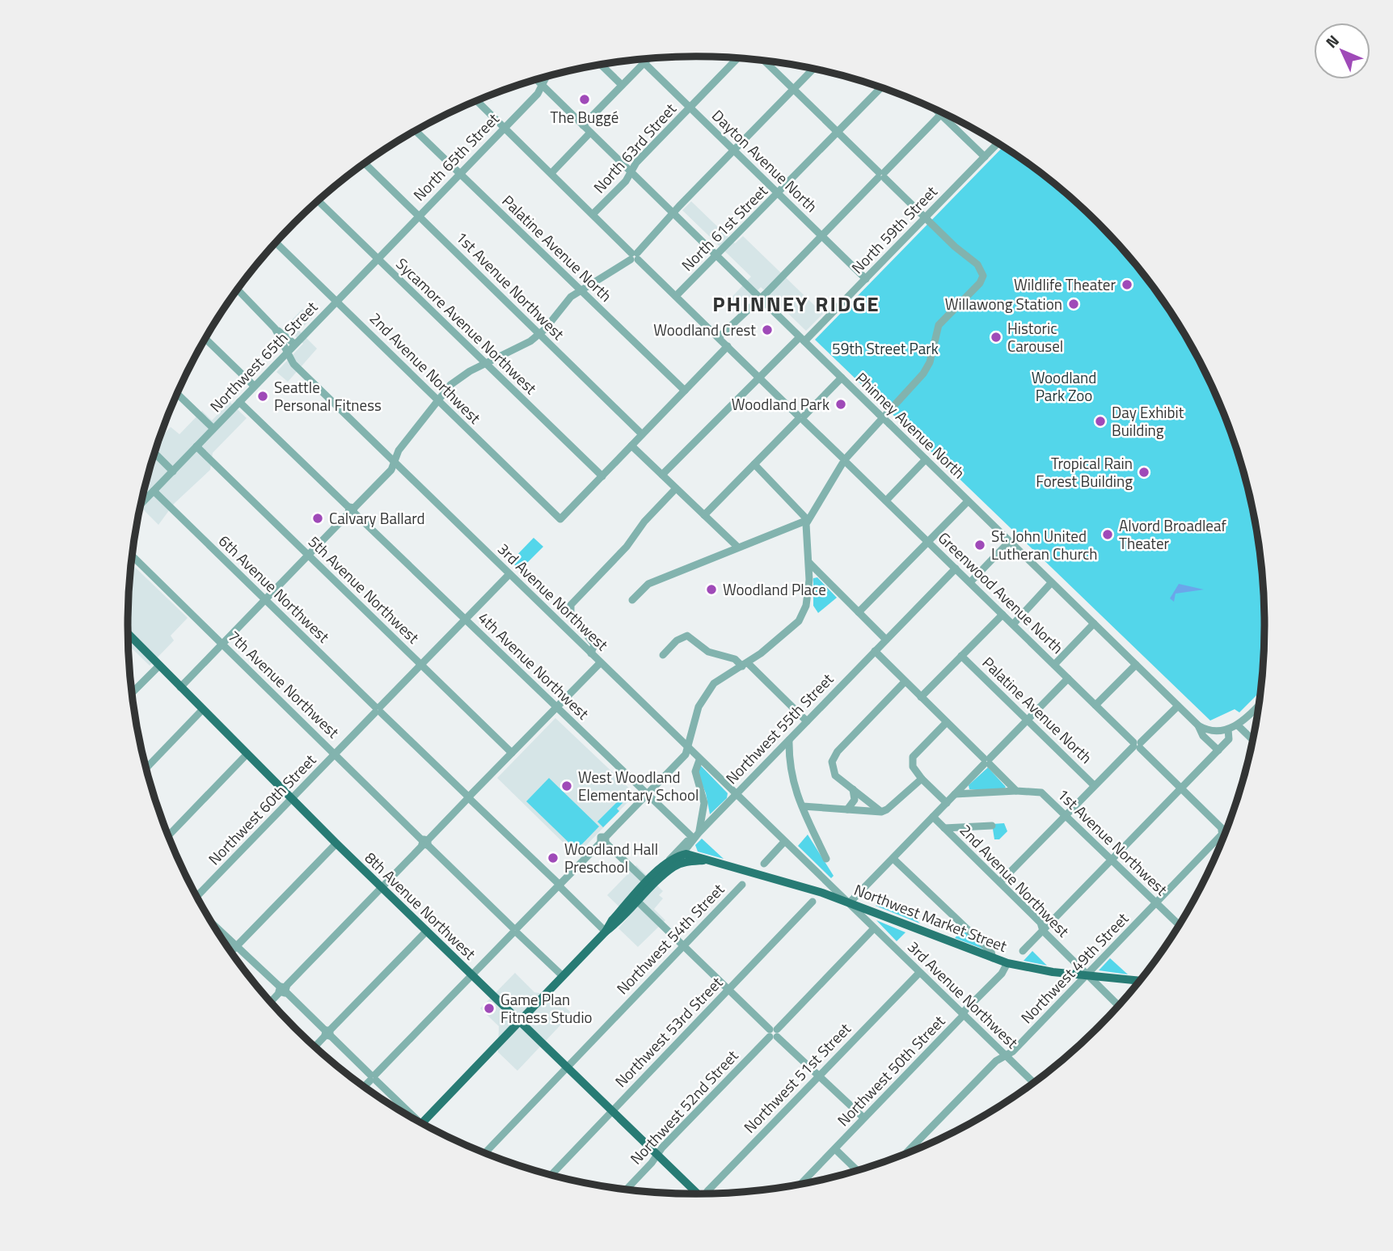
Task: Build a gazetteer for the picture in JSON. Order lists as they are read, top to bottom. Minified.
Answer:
{"streets":{"main road":["8th Avenue Northwest","Northwest Market Street"],"street":["North 63rd Street","North 65th Street","Dayton Avenue North","North 61st Street","North 59th Street","Palatine Avenue North","1st Avenue Northwest","Sycamore Avenue Northwest","Northwest 65th Street","2nd Avenue Northwest","Phinney Avenue North","6th Avenue Northwest","5th Avenue Northwest","Greenwood Avenue North","3rd Avenue Northwest","4th Avenue Northwest","7th Avenue Northwest","Northwest 55th Street","Northwest 60th Street","Northwest 54th Street","Northwest 49th Street","Northwest 53rd Street","Northwest 50th Street","Northwest 51st Street","Northwest 52nd Street"]},"crossings":[["North 63rd Street","Dayton Avenue North"],["North 63rd Street","Phinney Avenue North"],["North 63rd Street","Greenwood Avenue North"],["North 65th Street","Palatine Avenue North"],["North 65th Street","1st Avenue Northwest"],["North 65th Street","Northwest 65th Street"],["North 65th Street","Phinney Avenue North"],["North 65th Street","Greenwood Avenue North"],["Dayton Avenue North","North 61st Street"],["Dayton Avenue North","North 59th Street"],["North 61st Street","Phinney Avenue North"],["North 61st Street","Greenwood Avenue North"],["North 59th Street","Phinney Avenue North"],["North 59th Street","Greenwood Avenue North"],["1st Avenue Northwest","Northwest 65th Street"],["1st Avenue Northwest","Northwest 49th Street"],["Sycamore Avenue Northwest","Northwest 65th Street"],["Sycamore Avenue Northwest","2nd Avenue Northwest"],["Northwest 65th Street","2nd Avenue Northwest"],["Northwest 65th Street","6th Avenue Northwest"],["Northwest 65th Street","5th Avenue Northwest"],["Northwest 65th Street","3rd Avenue Northwest"],["Northwest 65th Street","4th Avenue Northwest"],["2nd Avenue Northwest","Northwest Market Street"],["2nd Avenue Northwest","Northwest 49th Street"],["6th Avenue Northwest","Northwest 60th Street"],["6th Avenue Northwest","Northwest Market Street"],["5th Avenue Northwest","Northwest 60th Street"],["Greenwood Avenue North","Northwest 55th Street"],["3rd Avenue Northwest","Northwest 55th Street"],["3rd Avenue Northwest","Northwest 60th Street"],["3rd Avenue Northwest","Northwest Market Street"],["3rd Avenue Northwest","Northwest 49th Street"],["3rd Avenue Northwest","Northwest 50th Street"],["3rd Avenue Northwest","Northwest 51st Street"],["3rd Avenue Northwest","Northwest 52nd Street"],["4th Avenue Northwest","Northwest 55th Street"],["4th Avenue Northwest","Northwest 60th Street"],["7th Avenue Northwest","Northwest 60th Street"],["7th Avenue Northwest","Northwest Market Street"],["Northwest 55th Street","Northwest Market Street"],["Northwest 60th Street","8th Avenue Northwest"],["8th Avenue Northwest","Northwest Market Street"],["8th Avenue Northwest","Northwest 54th Street"],["8th Avenue Northwest","Northwest 53rd Street"],["8th Avenue Northwest","Northwest 52nd Street"],["Northwest Market Street","Northwest 49th Street"],["Northwest Market Street","Northwest 50th Street"]],"districts":["PHINNEY RIDGE"],"parks":["59th Street Park","Woodland Park Zoo"],"places":["The Buggé","Wildlife Theater","Willawong Station","Woodland Crest","Historic Carousel","Seattle Personal Fitness","Woodland Park","Day Exhibit Building","Tropical Rain Forest Building","Calvary Ballard","Alvord Broadleaf Theater","St. John United Lutheran Church","Woodland Place","West Woodland Elementary School","Woodland Hall Preschool","Game Plan Fitness Studio"],"north":"top left"}
